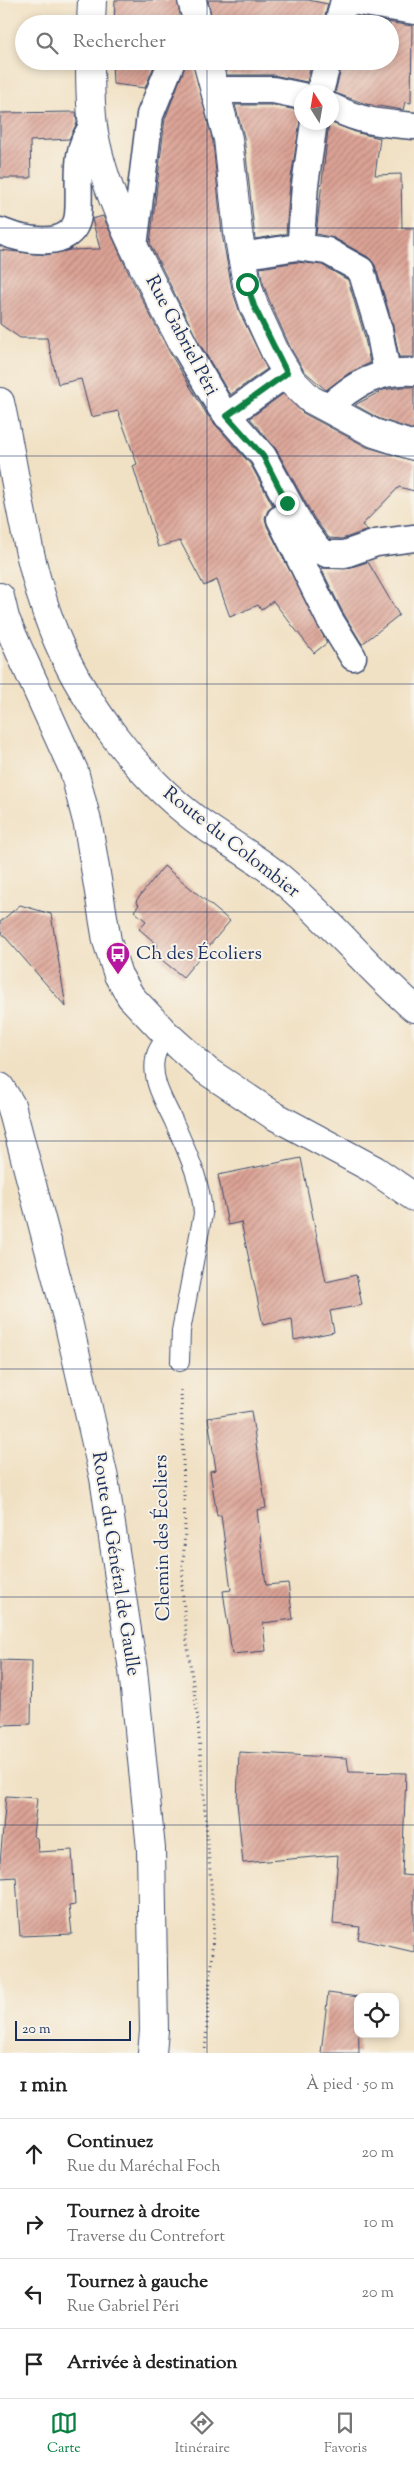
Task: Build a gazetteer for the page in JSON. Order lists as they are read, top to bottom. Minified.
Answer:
{"streets":{"street":["Rue Gabriel Péri","Route du Colombier","Route du Général de Gaulle"],"path":["Chemin des Écoliers"]},"places":{"bus stop":["Ch des Écoliers"]},"scale_bar":"20 m","north":"top","page":{"search":"Rechercher","scale":"20 m","heading":["1 min","À pied · 50 m"],"list":[["Continuez","Rue du Maréchal Foch","20 m"],["Tournez à droite","Traverse du Contrefort","10 m"],["Tournez à gauche","Rue Gabriel Péri","20 m"],"Arrivée à destination"],"nav":["Carte","Itinéraire","Favoris"]}}
